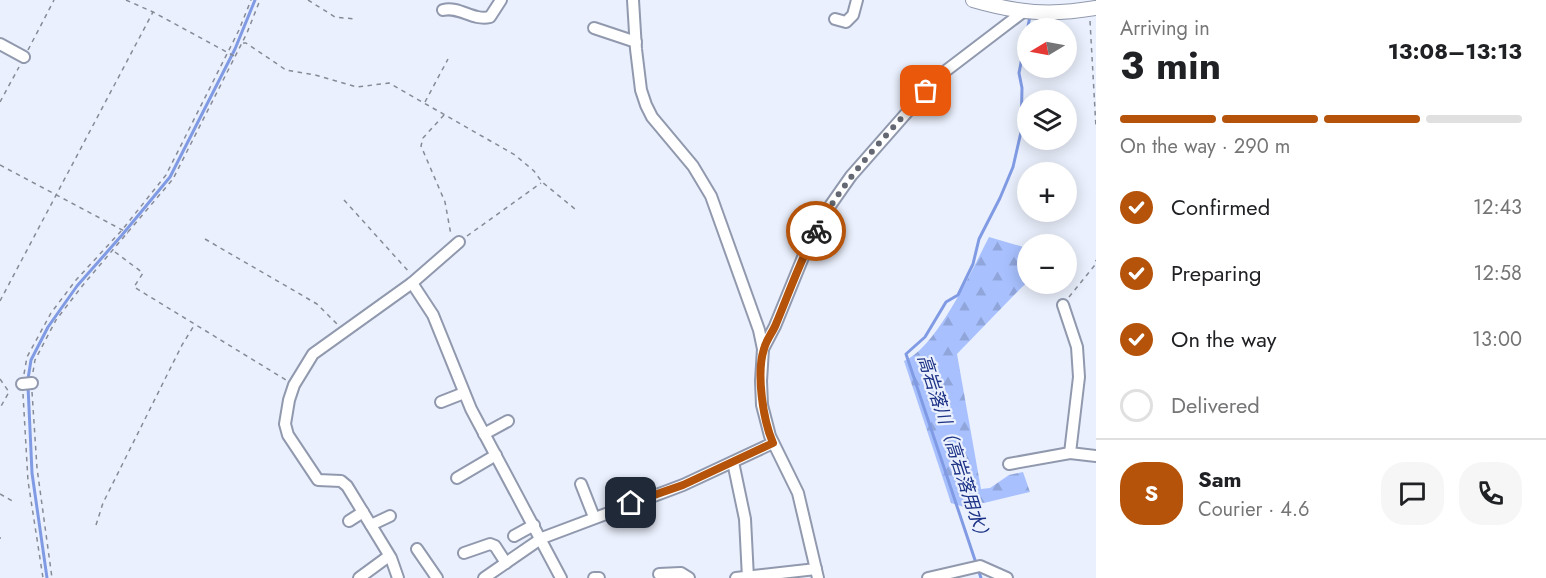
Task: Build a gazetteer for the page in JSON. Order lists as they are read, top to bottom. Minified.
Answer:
{"water":["高岩落川（高岩落用水）"],"north":"left","page":{"heading":["3 min","Arriving in","13:08–13:13"],"panel":["Sam","Courier · 4.6"],"map_buttons":["+","−"],"bar":"On the way · 290 m","list":[["Confirmed","12:43"],["Preparing","12:58"],["On the way","13:00"],"Delivered"],"round":"S"}}
